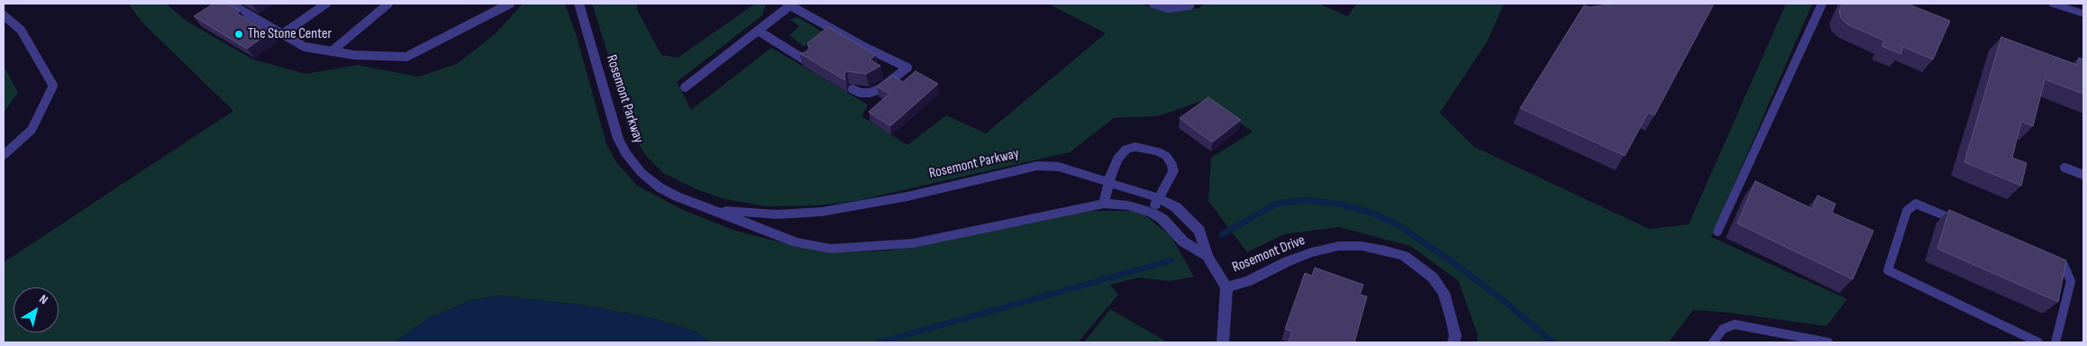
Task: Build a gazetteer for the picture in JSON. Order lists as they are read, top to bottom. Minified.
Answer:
{"streets":{"street":["Rosemont Parkway","Rosemont Drive"]},"crossings":[["Rosemont Parkway","Rosemont Drive"]],"places":["The Stone Center"],"north":"top right"}
